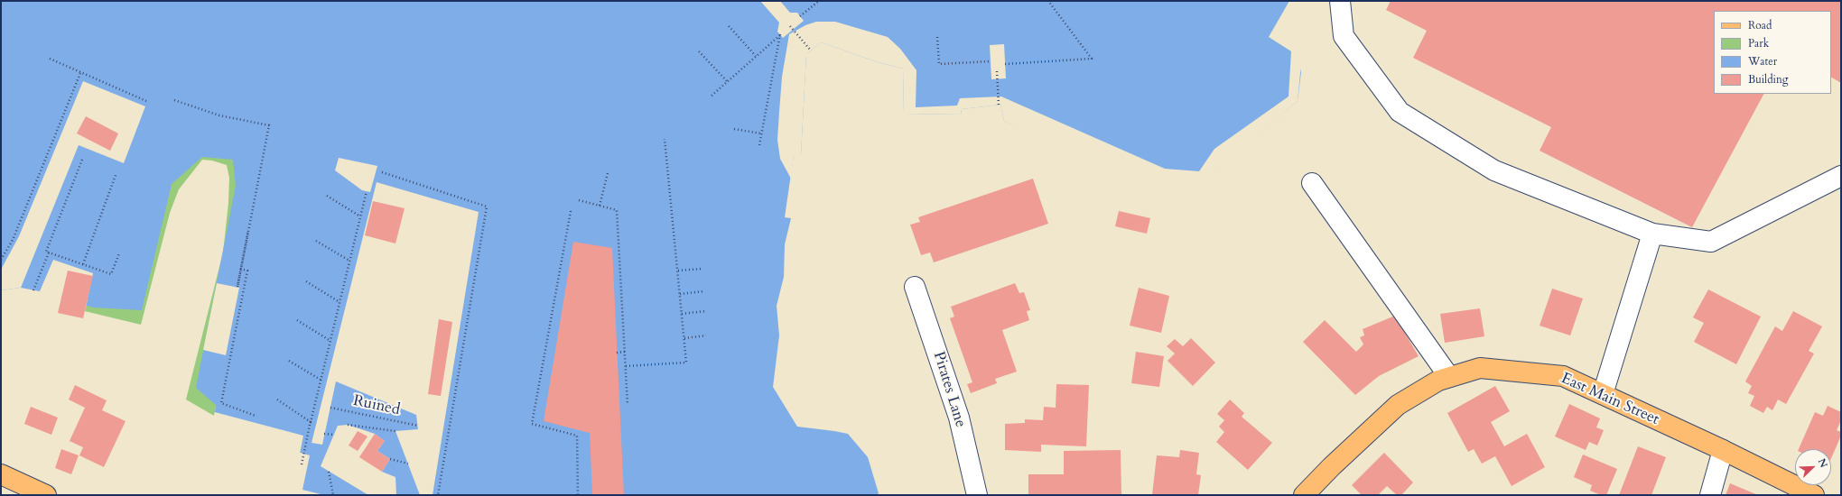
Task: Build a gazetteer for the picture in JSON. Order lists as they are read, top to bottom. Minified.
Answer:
{"streets":{"main road":["East Main Street"],"street":["Pirates Lane"],"path":["Ruined"]},"legend":["Road","Park","Water","Building"],"north":"top right"}
